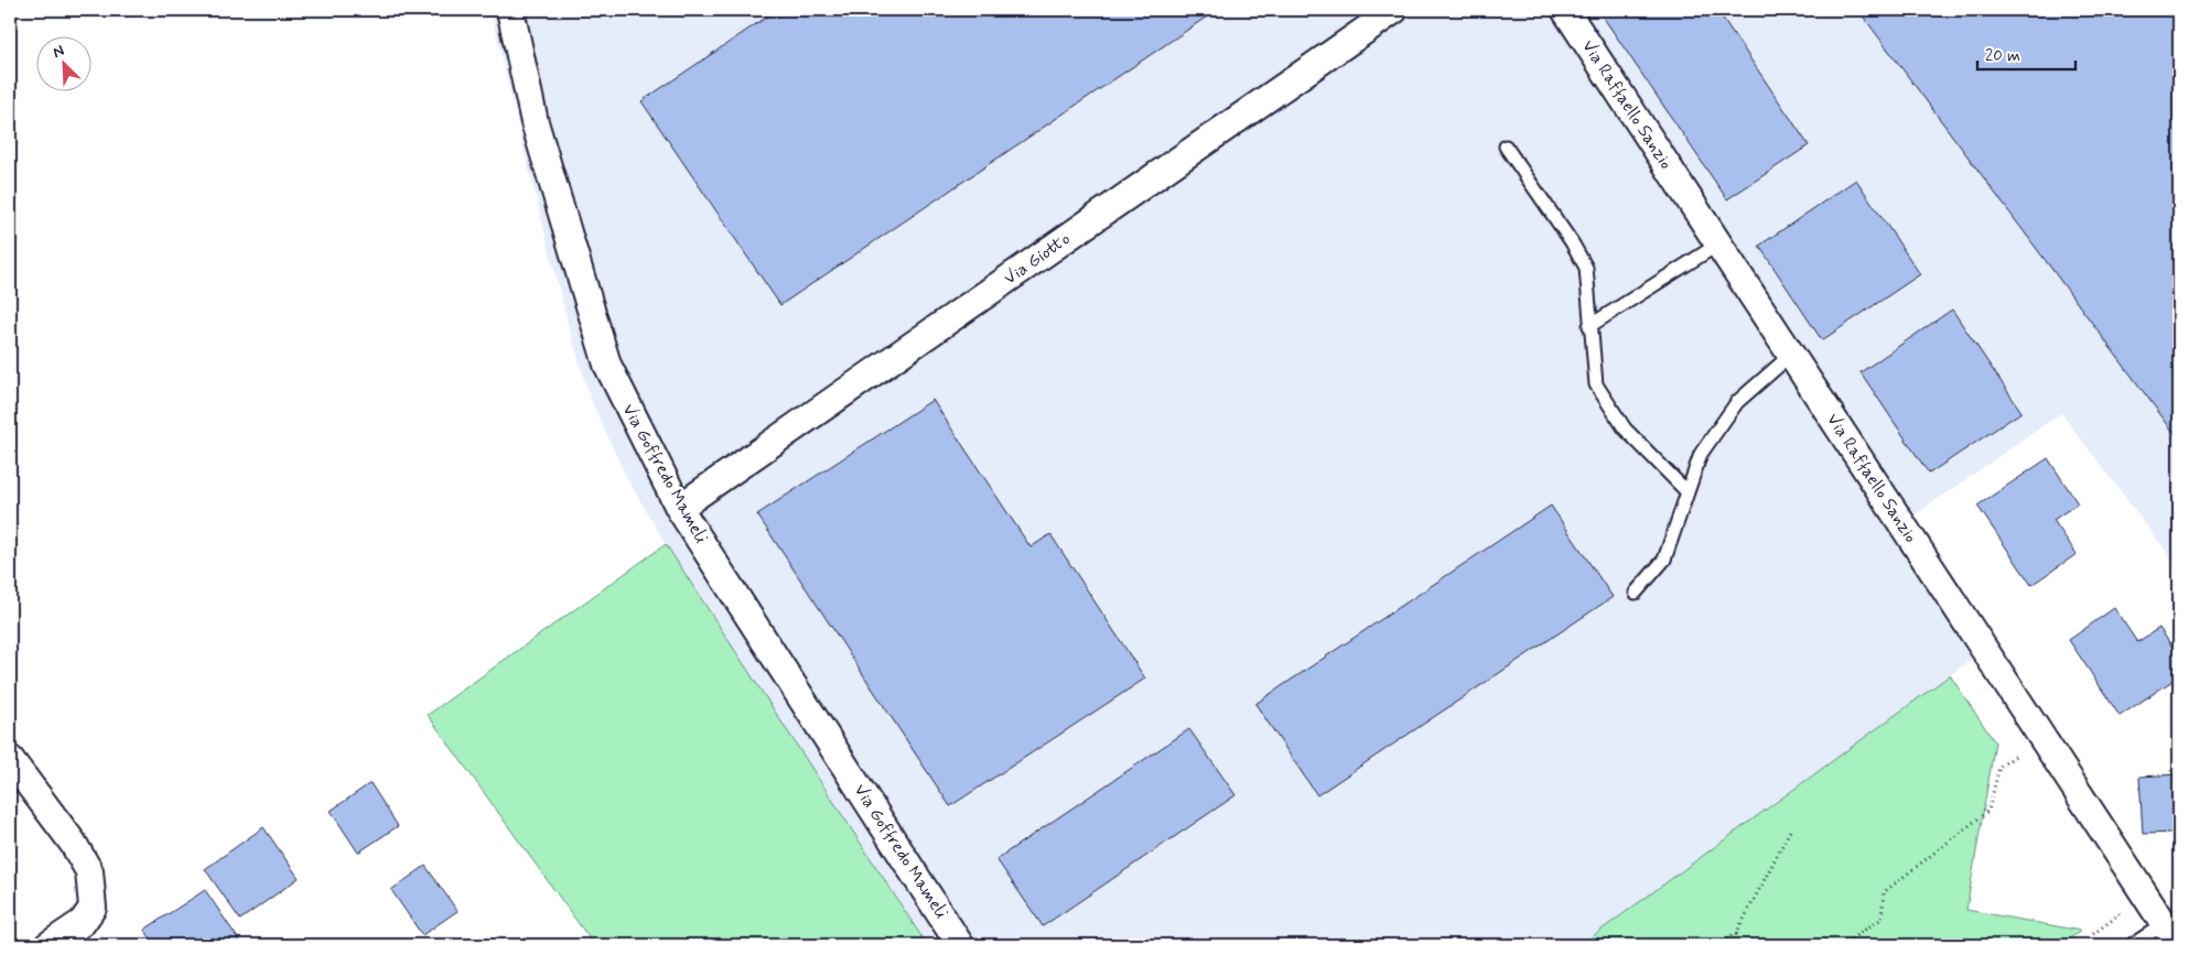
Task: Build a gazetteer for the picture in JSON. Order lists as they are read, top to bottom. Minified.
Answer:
{"streets":{"street":["Via Raffaello Sanzio","Via Giotto","Via Goffredo Mameli"]},"crossings":[["Via Giotto","Via Goffredo Mameli"]],"scale_bar":"20 m","north":"top left"}
